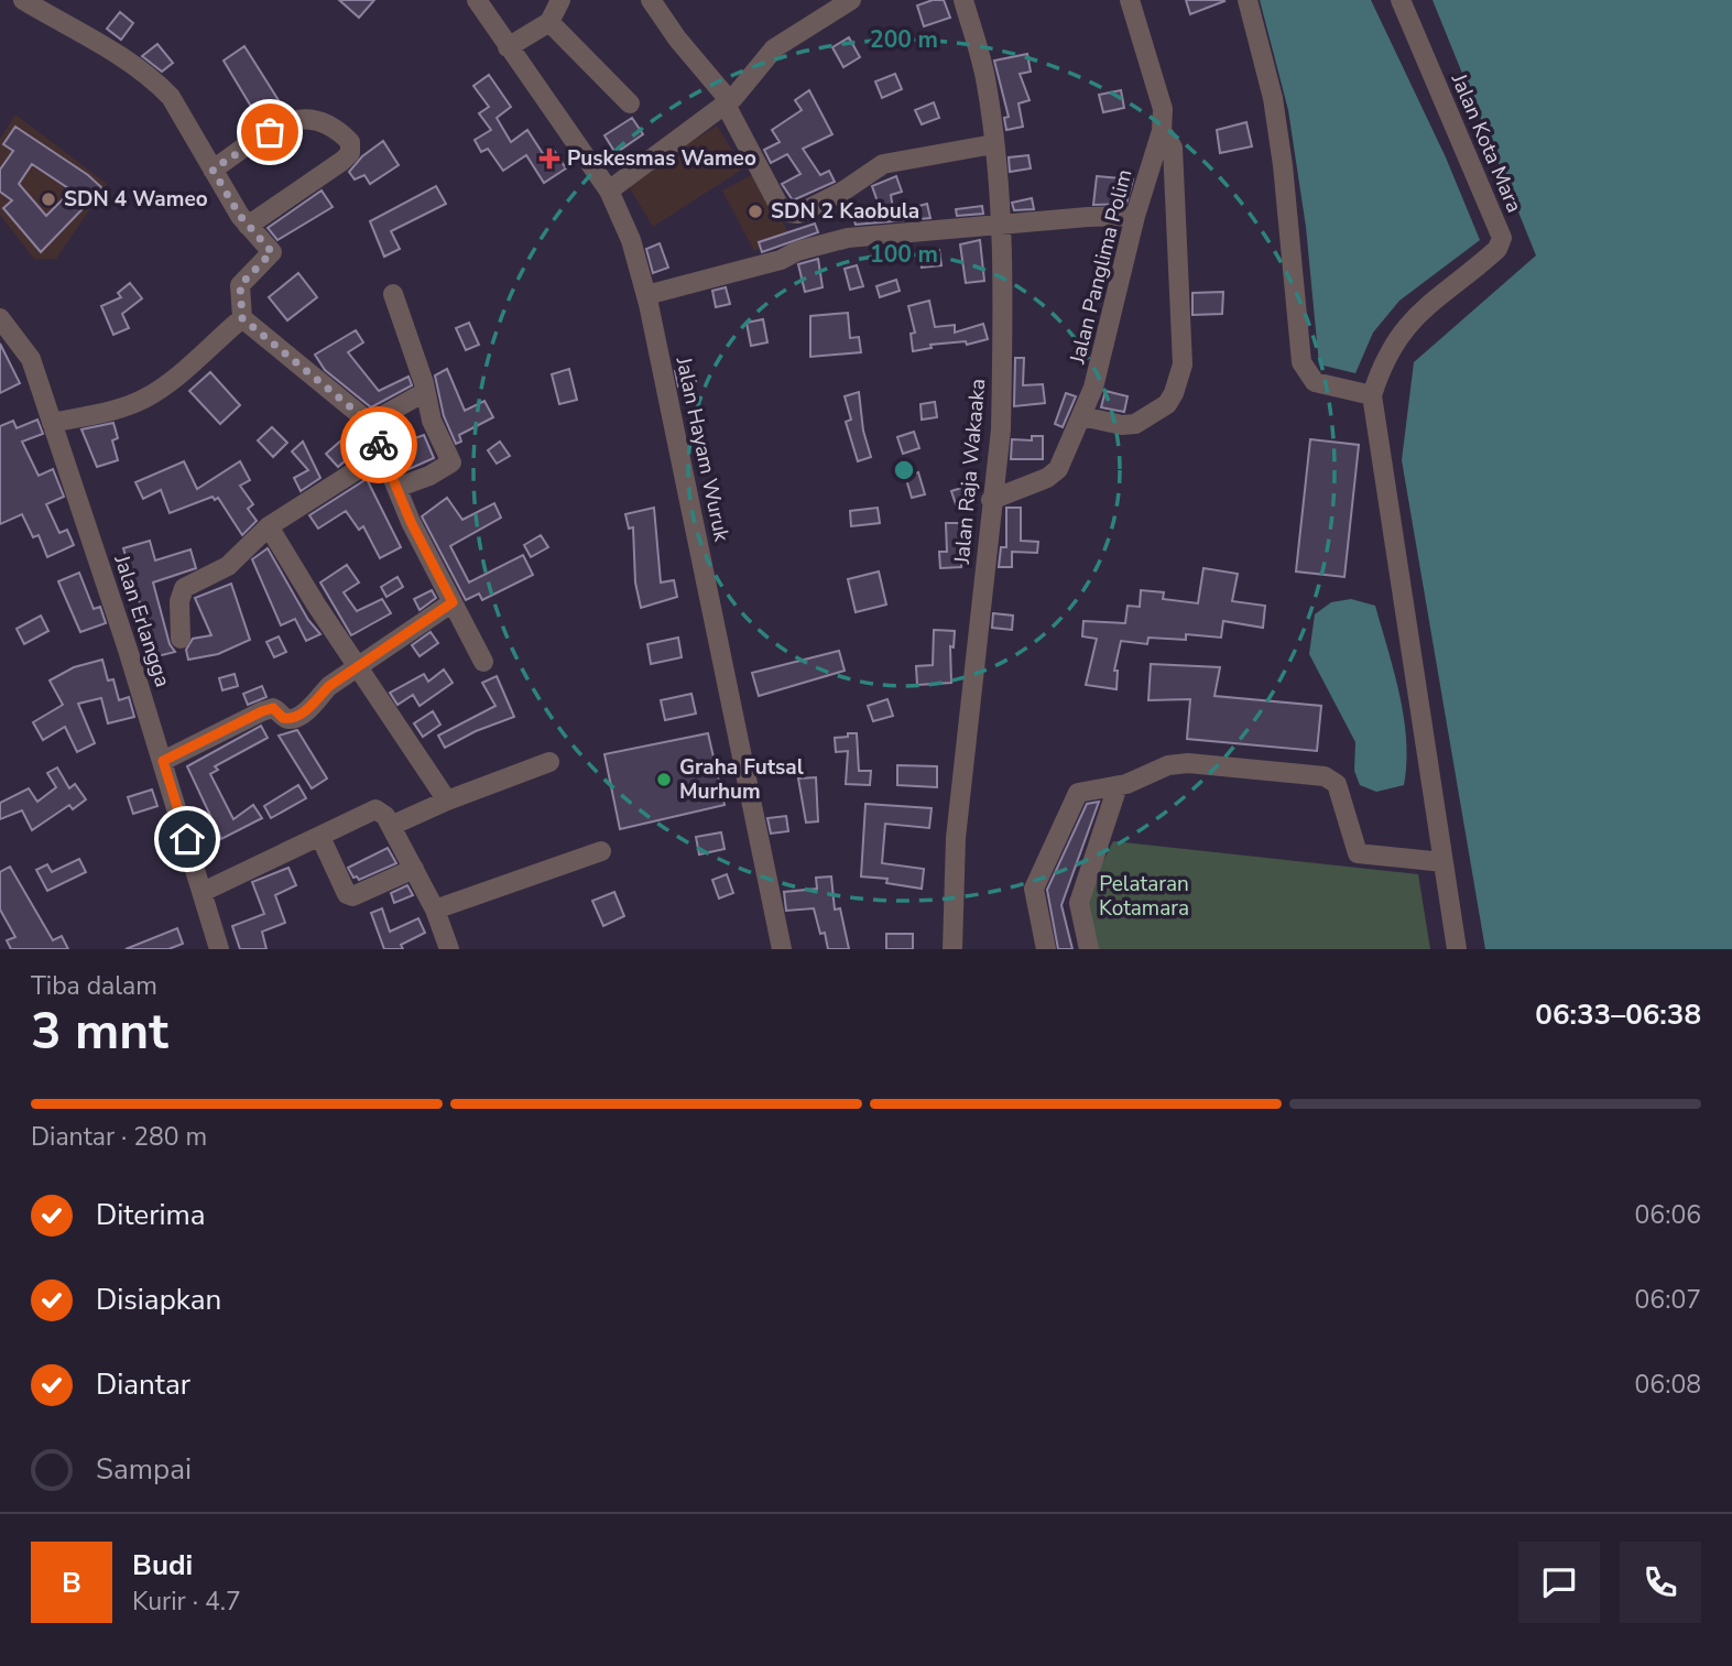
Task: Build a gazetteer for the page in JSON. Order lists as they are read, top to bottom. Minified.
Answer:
{"streets":{"street":["Jalan Kota Mara","Jalan Panglima Polim","Jalan Hayam Wuruk","Jalan Raja Wakaaka","Jalan Erlangga"]},"crossings":[["Jalan Panglima Polim","Jalan Raja Wakaaka"]],"parks":["Pelataran Kotamara"],"places":{"health":["Puskesmas Wameo"],"other":["SDN 4 Wameo","SDN 2 Kaobula","Graha Futsal Murhum"]},"page":{"heading":["3 mnt","Tiba dalam","06:33–06:38"],"panel":["Budi","Kurir · 4.7"],"bar":"Diantar · 280 m","list":[["Diterima","06:06"],["Disiapkan","06:07"],["Diantar","06:08"],"Sampai"],"round":"B"},"rings":["200 m","100 m"]}
